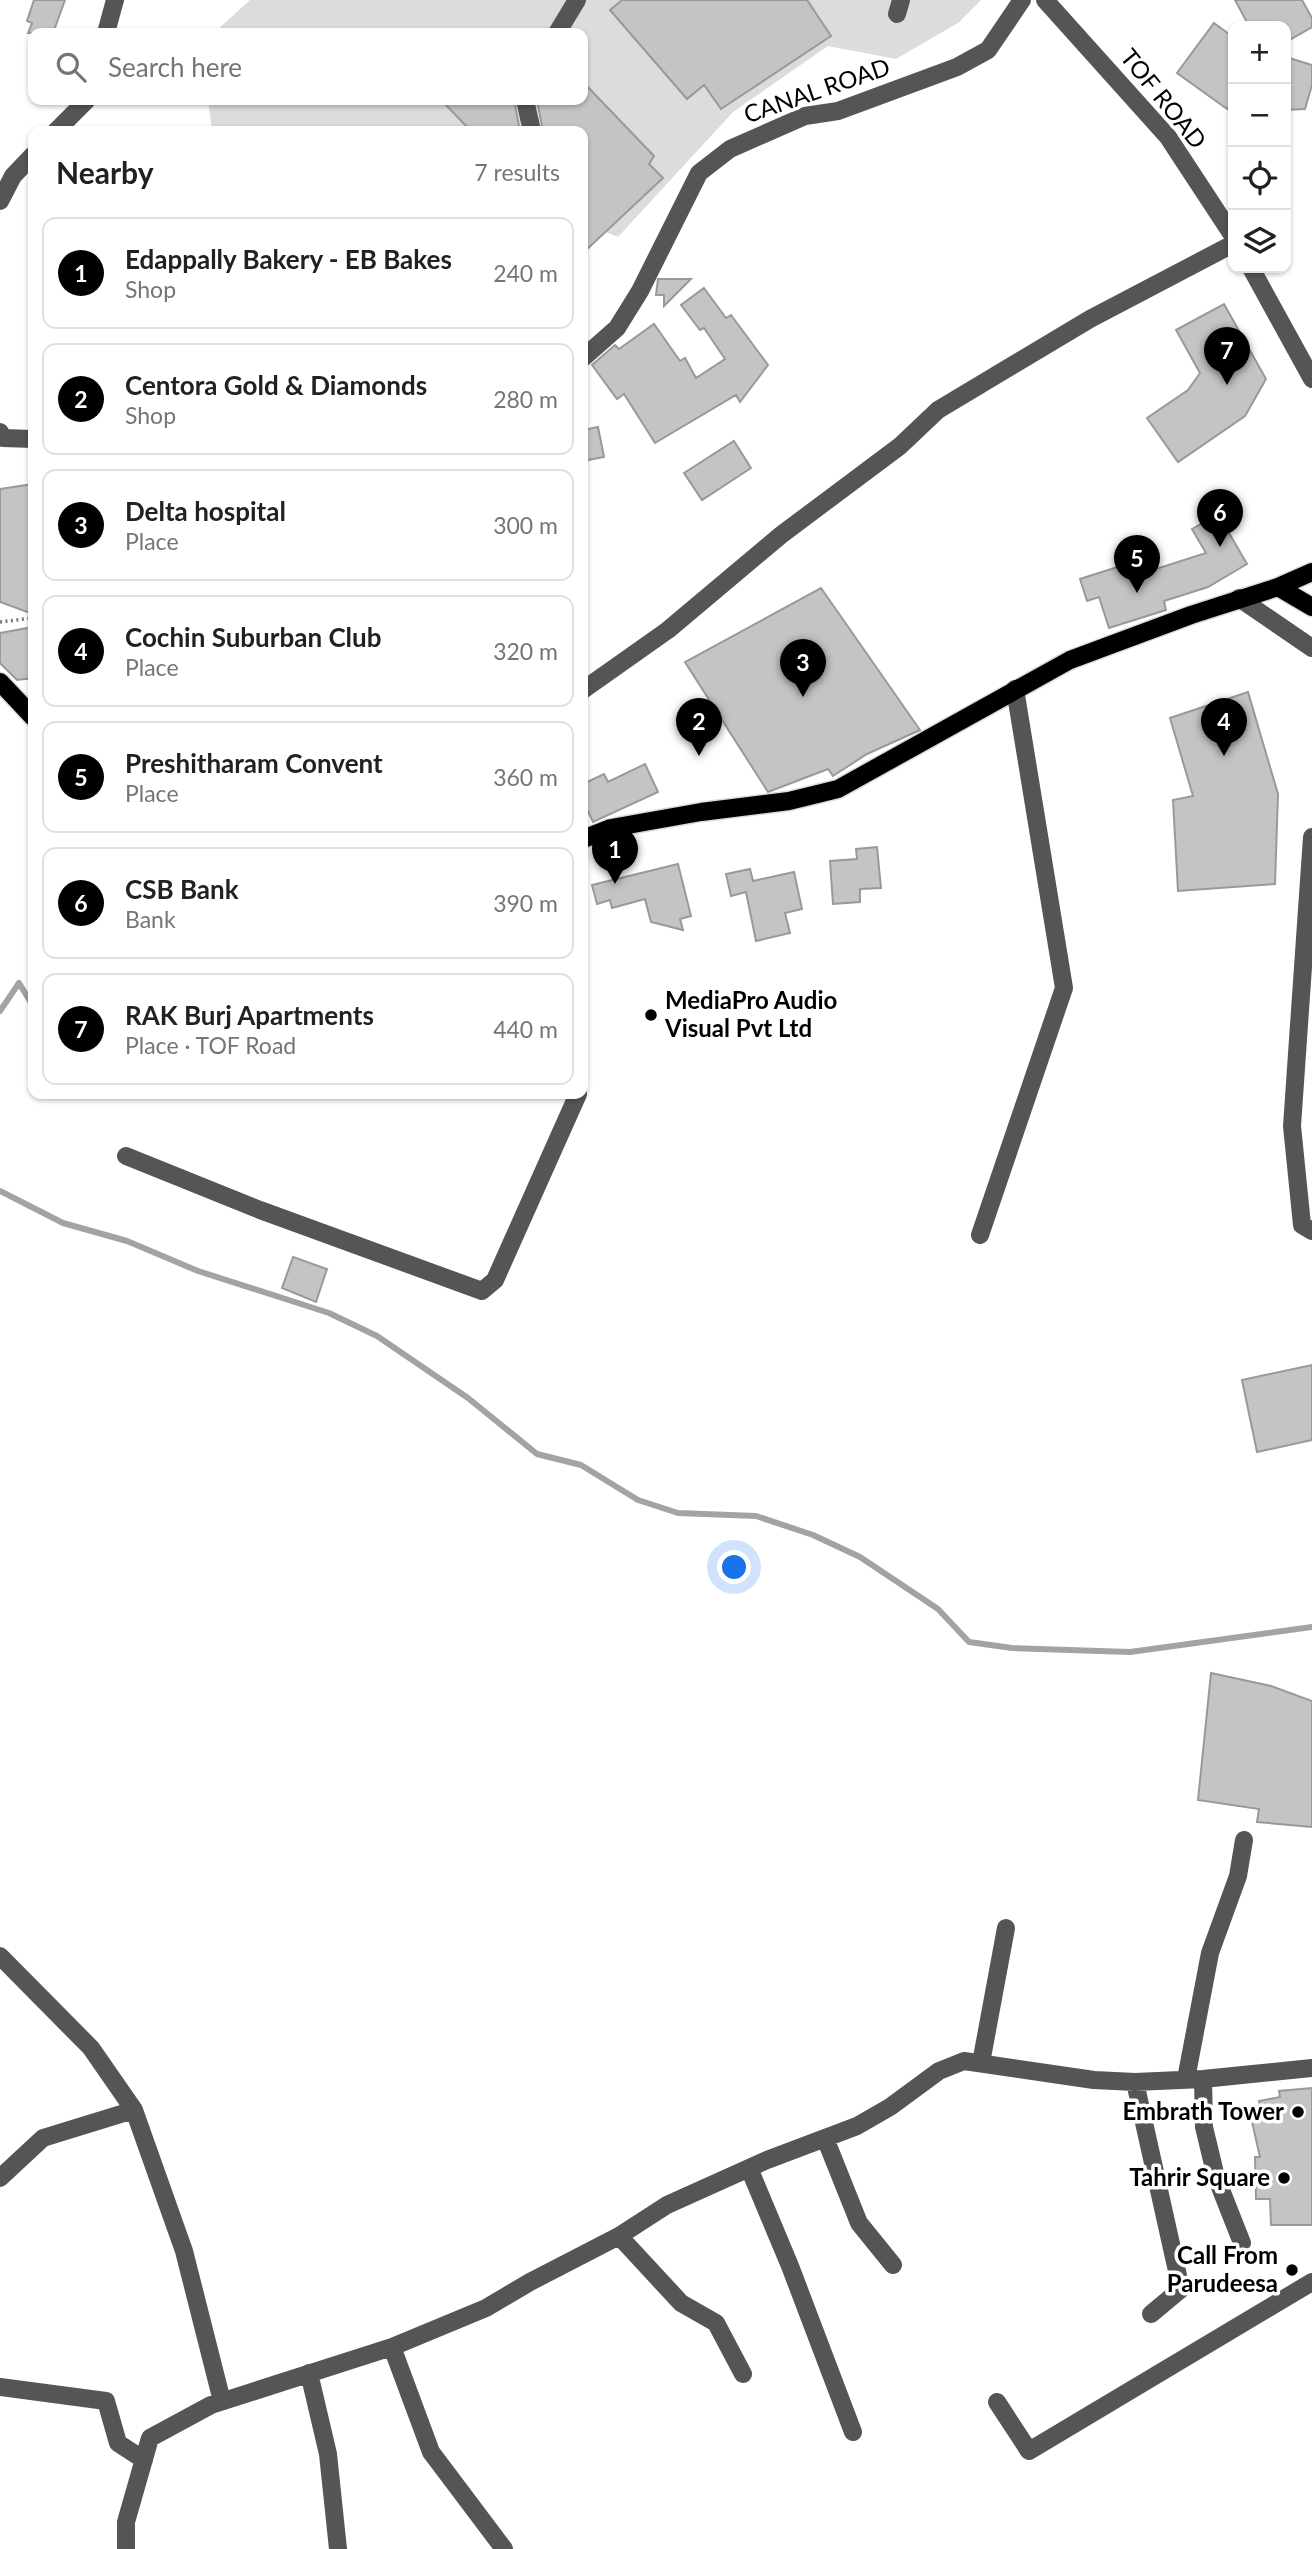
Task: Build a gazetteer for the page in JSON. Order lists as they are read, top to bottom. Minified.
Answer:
{"streets":{"street":["CANAL ROAD","TOF ROAD"]},"places":["MediaPro Audio Visual Pvt Ltd","Embrath Tower","Tahrir Square","Call From Parudeesa"],"page":{"map_buttons":["+","−"],"search":"Search here","heading":["Nearby","7 results"],"list":[{"mark":"1","name":"Edappally Bakery - EB Bakes","note":"Shop","value":"240 m"},{"mark":"2","name":"Centora Gold & Diamonds","note":"Shop","value":"280 m"},{"mark":"3","name":"Delta hospital","note":"Place","value":"300 m"},{"mark":"4","name":"Cochin Suburban Club","note":"Place","value":"320 m"},{"mark":"5","name":"Preshitharam Convent","note":"Place","value":"360 m"},{"mark":"6","name":"CSB Bank","note":"Bank","value":"390 m"},{"mark":"7","name":"RAK Burj Apartments","note":"Place · TOF Road","value":"440 m"}],"pins":["7","6","5","3","2","4","1"]}}
